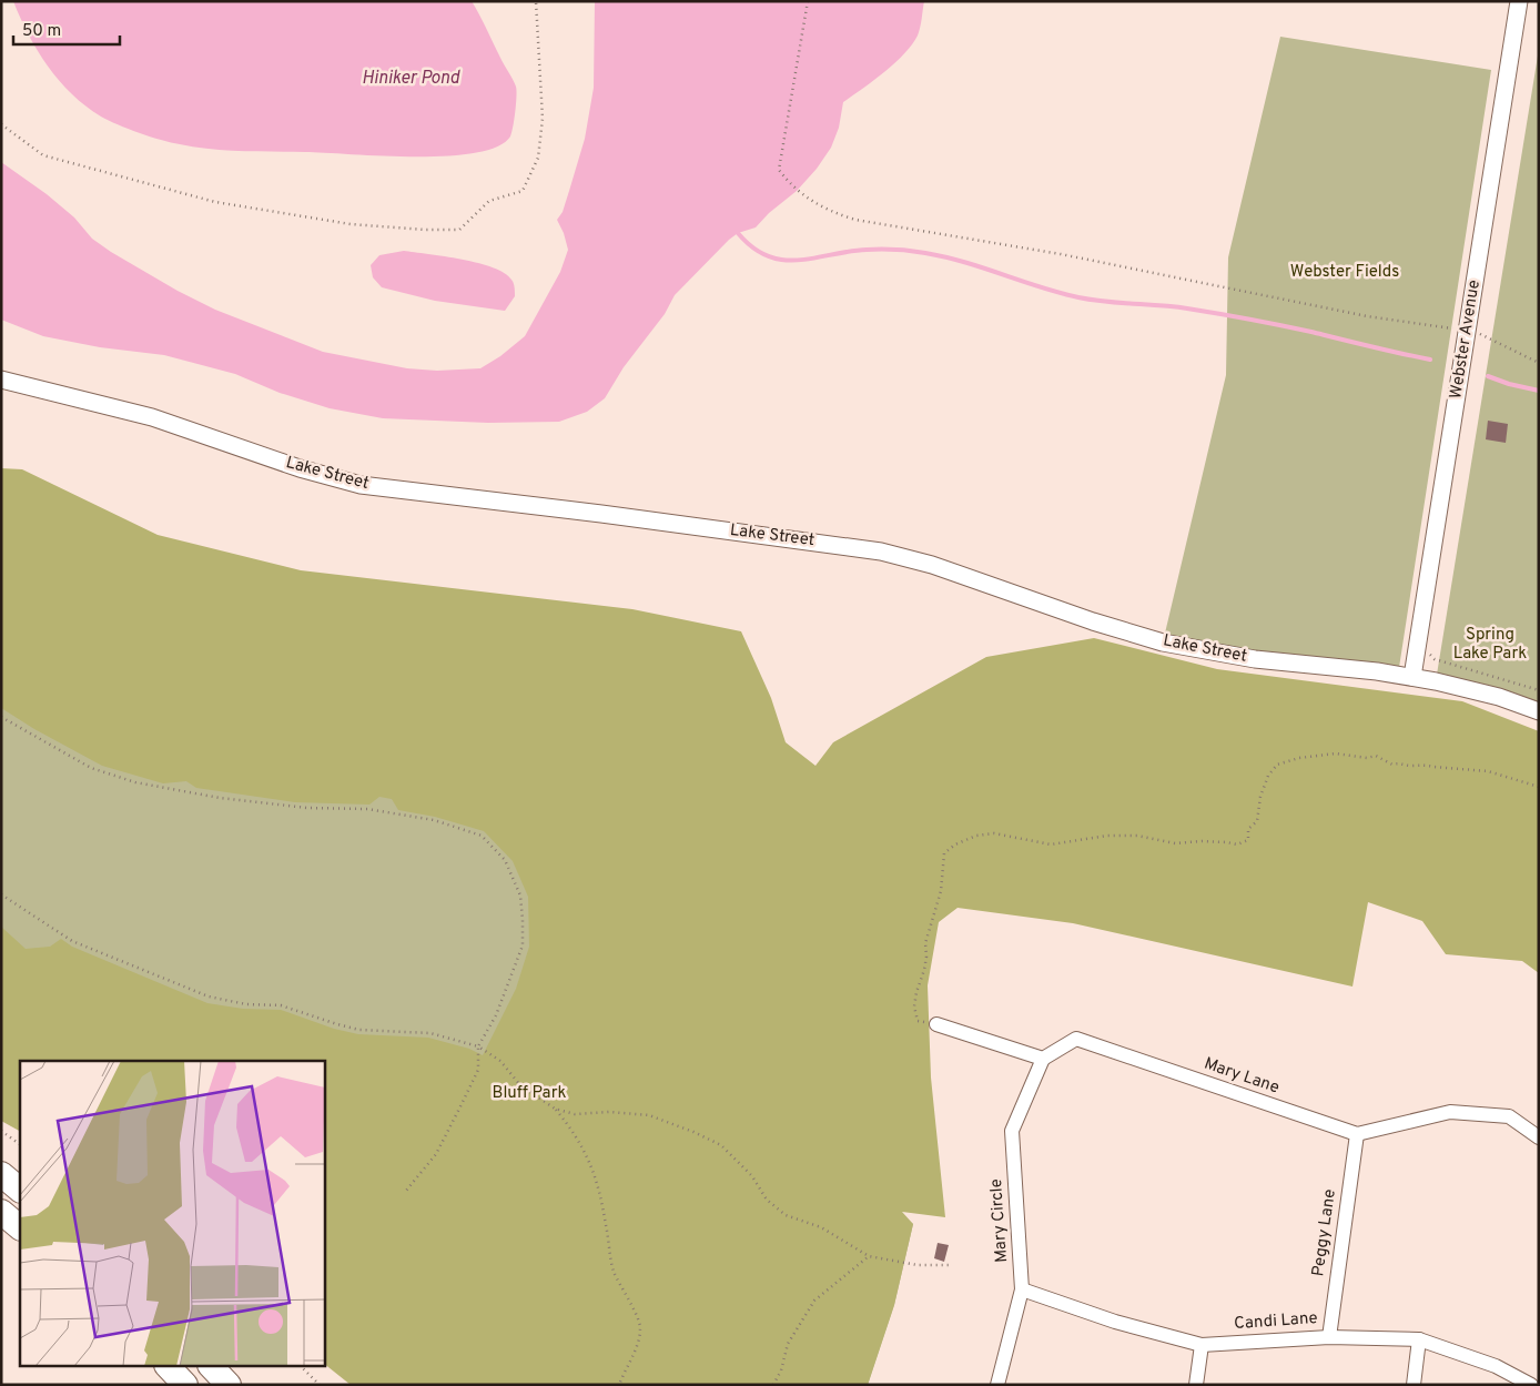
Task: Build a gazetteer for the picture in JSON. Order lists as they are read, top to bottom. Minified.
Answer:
{"streets":{"street":["Webster Avenue","Lake Street","Mary Lane","Mary Circle","Peggy Lane","Candi Lane"]},"crossings":[["Webster Avenue","Lake Street"],["Mary Lane","Mary Circle"],["Mary Lane","Peggy Lane"],["Mary Circle","Candi Lane"],["Peggy Lane","Candi Lane"]],"water":["Hiniker Pond"],"parks":["Webster Fields","Spring Lake Park","Bluff Park"],"scale_bar":"50 m"}
